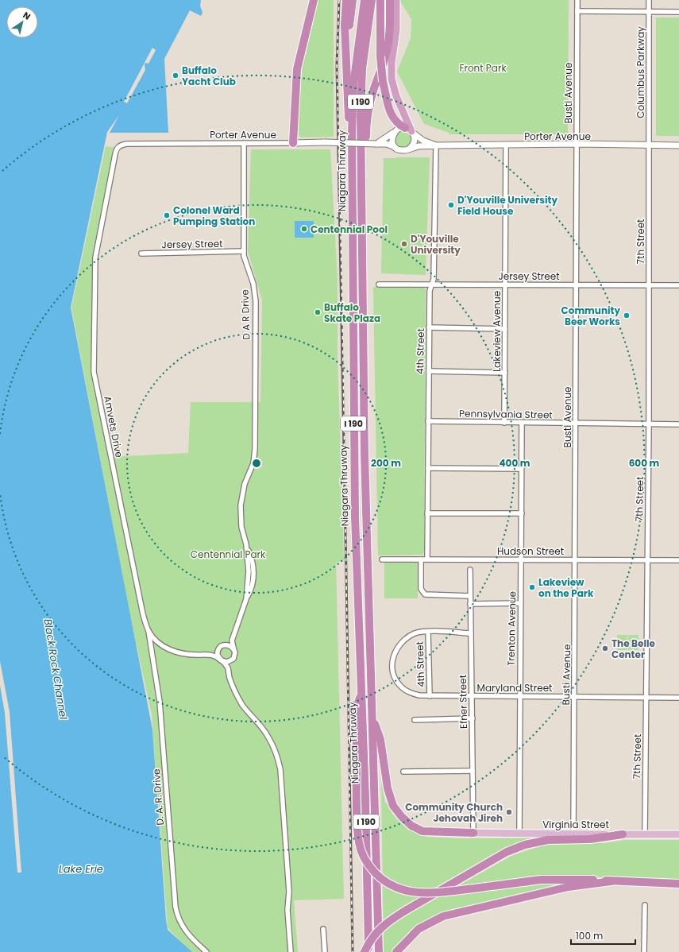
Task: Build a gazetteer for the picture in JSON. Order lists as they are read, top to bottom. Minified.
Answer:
{"streets":{"highway":["I 190","Niagara Thruway"],"main road":["Virginia Street"],"street":["Columbus Parkway","Busti Avenue","Porter Avenue","7th Street","Jersey Street","D A R Drive","Lakeview Avenue","4th Street","Pennsylvania Street","Amvets Drive","Hudson Street","Trenton Avenue","Maryland Street","Efner Street","D. A. R. Drive"]},"crossings":[["Columbus Parkway","Porter Avenue"],["Columbus Parkway","7th Street"],["Busti Avenue","Porter Avenue"],["Busti Avenue","Jersey Street"],["Busti Avenue","Pennsylvania Street"],["Busti Avenue","Hudson Street"],["Busti Avenue","Maryland Street"],["Busti Avenue","Virginia Street"],["Porter Avenue","7th Street"],["Porter Avenue","D A R Drive"],["Porter Avenue","Lakeview Avenue"],["Porter Avenue","4th Street"],["Porter Avenue","Amvets Drive"],["7th Street","Jersey Street"],["7th Street","Pennsylvania Street"],["7th Street","Hudson Street"],["7th Street","Maryland Street"],["7th Street","Virginia Street"],["Jersey Street","D A R Drive"],["Jersey Street","Lakeview Avenue"],["Jersey Street","4th Street"],["Lakeview Avenue","Pennsylvania Street"],["4th Street","Pennsylvania Street"],["4th Street","Hudson Street"],["4th Street","Maryland Street"],["Pennsylvania Street","Trenton Avenue"],["Amvets Drive","D. A. R. Drive"],["Hudson Street","Trenton Avenue"],["Trenton Avenue","Maryland Street"],["Trenton Avenue","Virginia Street"],["Maryland Street","Efner Street"],["Efner Street","Virginia Street"]],"water":["Black Rock Channel","Lake Erie"],"parks":["Front Park","Centennial Park"],"places":["Buffalo Yacht Club","D'Youville University Field House","Colonel Ward Pumping Station","Centennial Pool","D'Youville University","Buffalo Skate Plaza","Community Beer Works","Lakeview on the Park","The Belle Center","Community Church Jehovah Jireh"],"scale_bar":"100 m","north":"top right","rings":["200 m","400 m","600 m"]}
